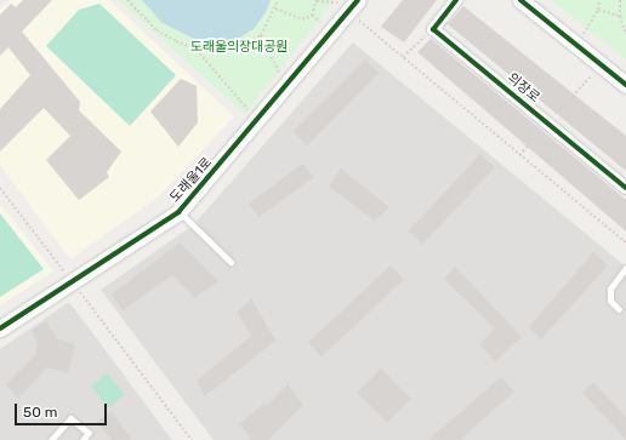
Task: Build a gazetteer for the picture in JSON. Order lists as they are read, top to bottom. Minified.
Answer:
{"streets":{"street":["의장로","도래울1로"]},"parks":["도래울의장대공원"],"scale_bar":"50 m"}
